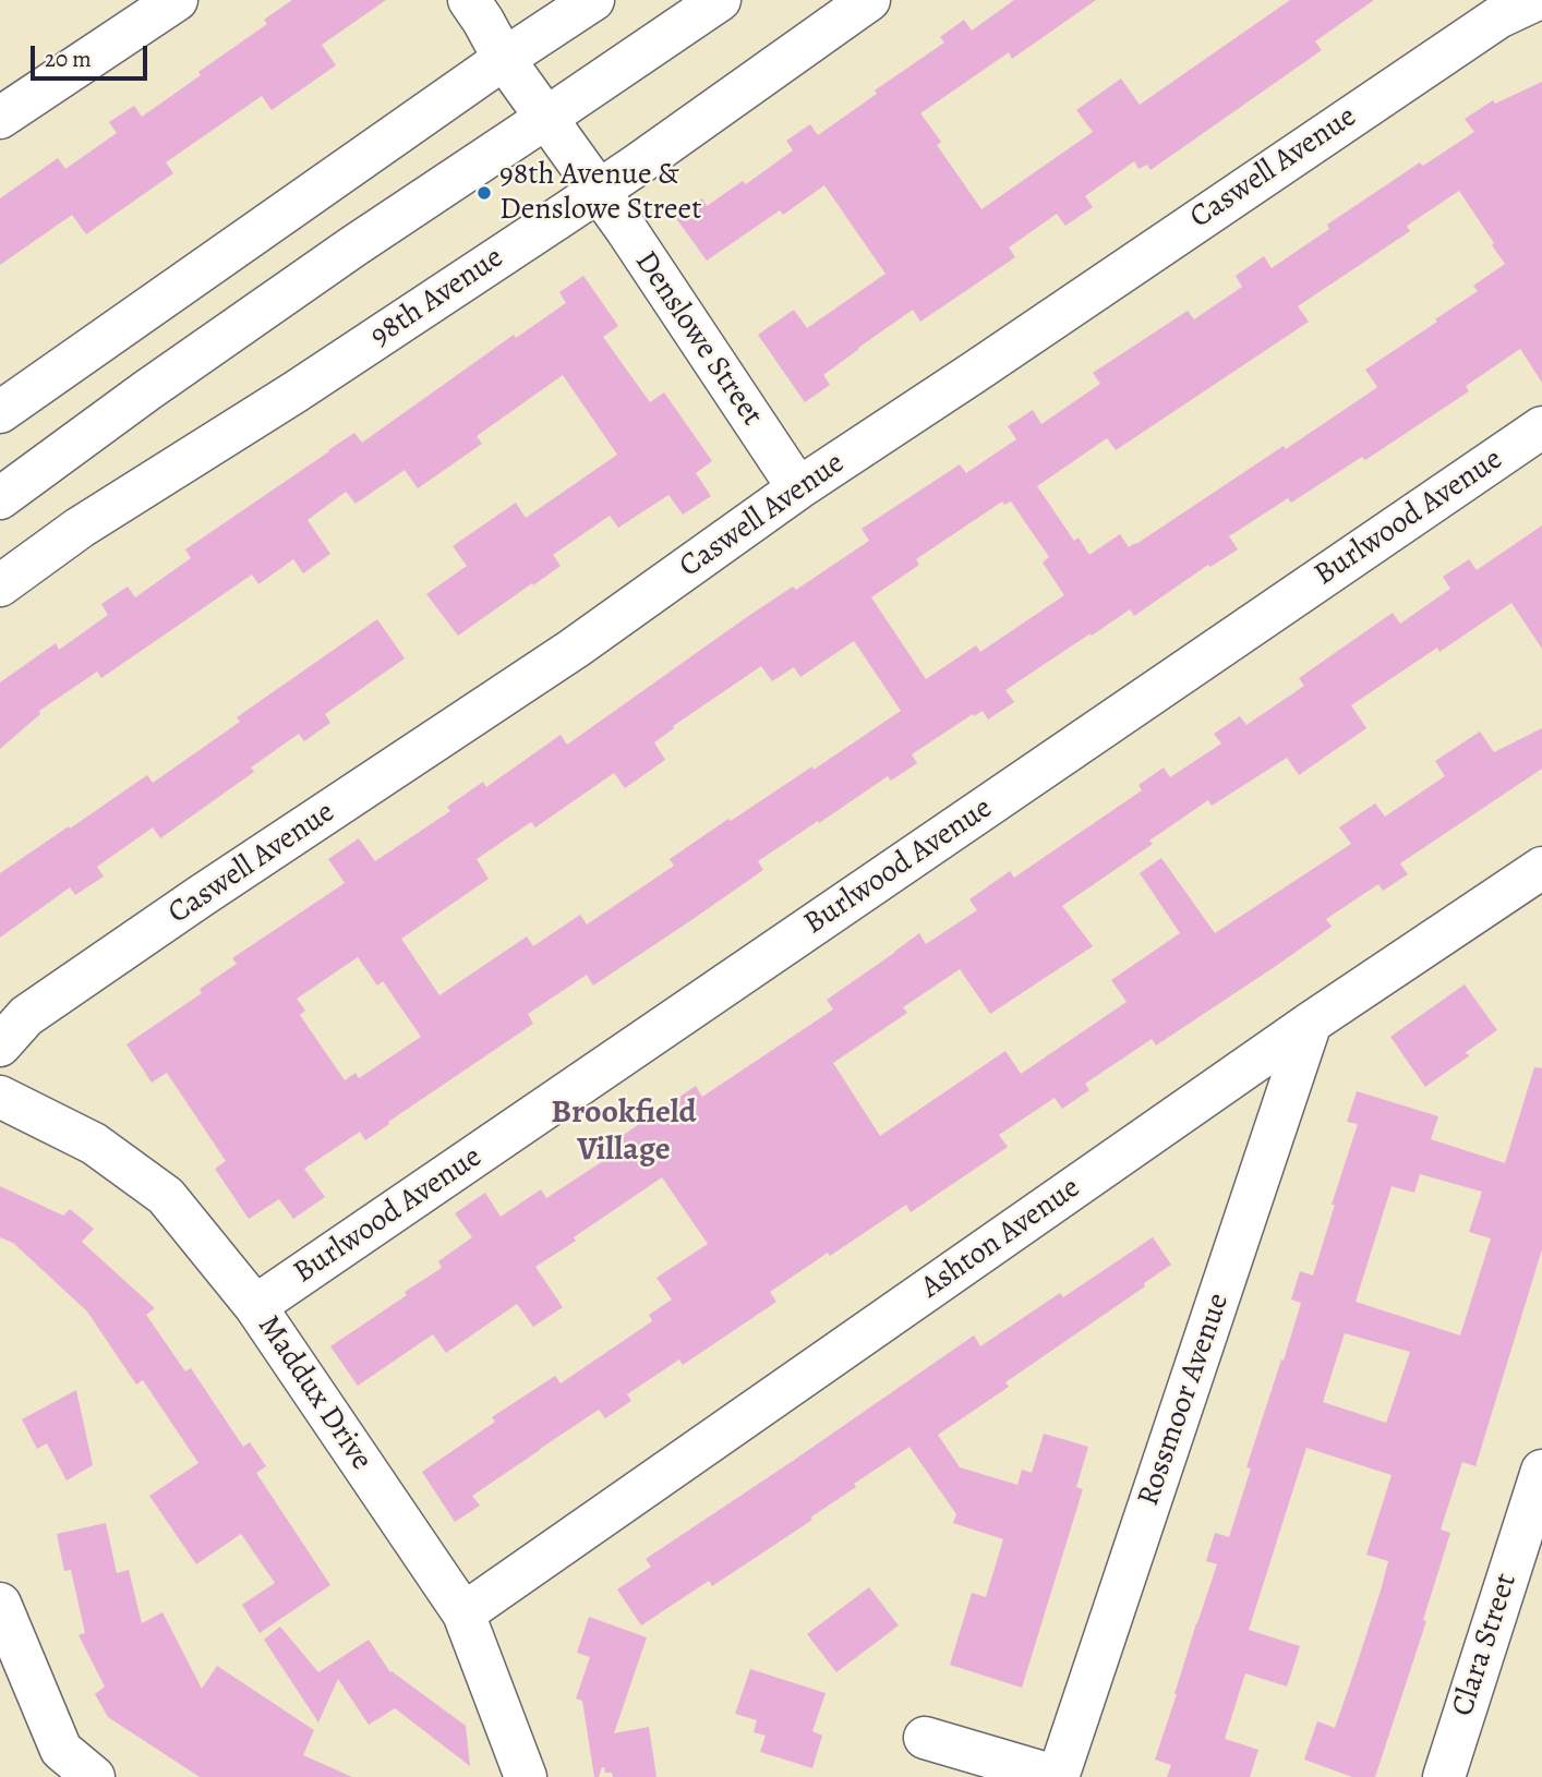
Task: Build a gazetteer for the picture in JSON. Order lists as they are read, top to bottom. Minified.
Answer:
{"streets":{"street":["Caswell Avenue","98th Avenue","Denslowe Street","Burlwood Avenue","Ashton Avenue","Maddux Drive","Rossmoor Avenue","Clara Street"]},"crossings":[["Caswell Avenue","Denslowe Street"],["98th Avenue","Denslowe Street"],["Burlwood Avenue","Maddux Drive"],["Ashton Avenue","Maddux Drive"],["Ashton Avenue","Rossmoor Avenue"]],"districts":["Brookfield Village"],"places":["98th Avenue & Denslowe Street"],"scale_bar":"20 m"}
